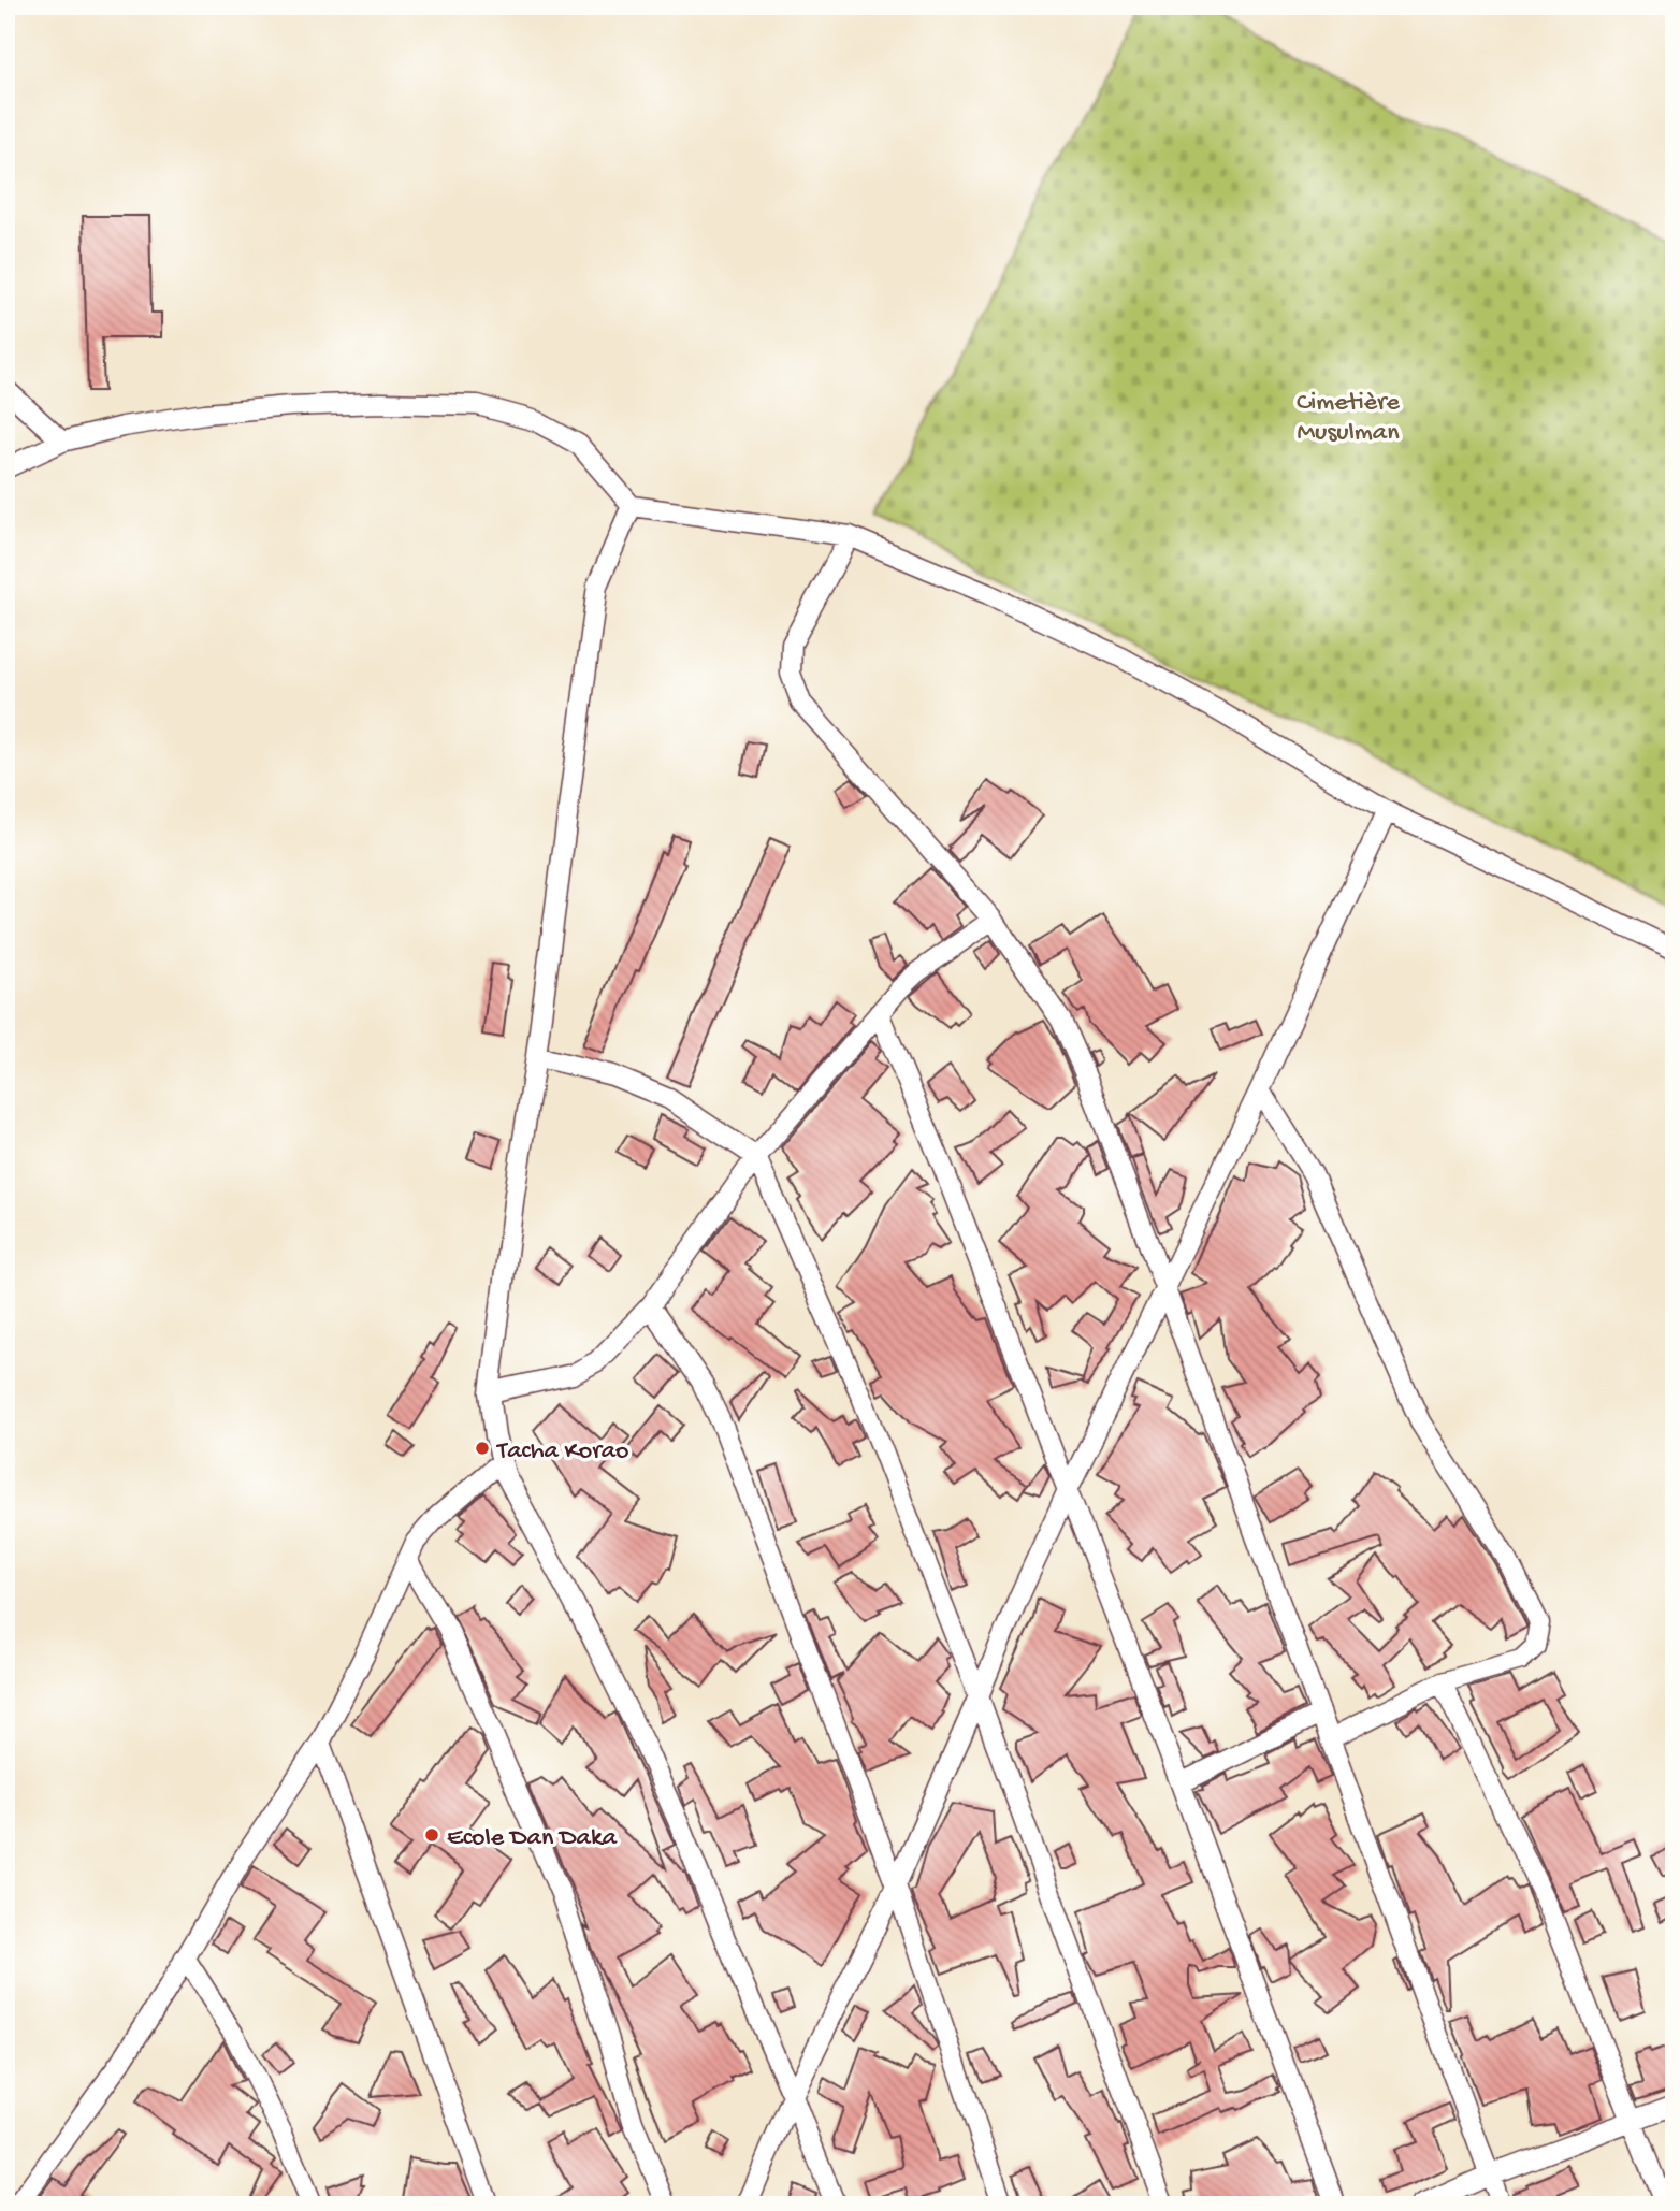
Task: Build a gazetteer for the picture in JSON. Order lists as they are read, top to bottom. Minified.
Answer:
{"parks":["Cimetière Musulman"],"places":["Tacha Korao","Ecole Dan Daka"]}
